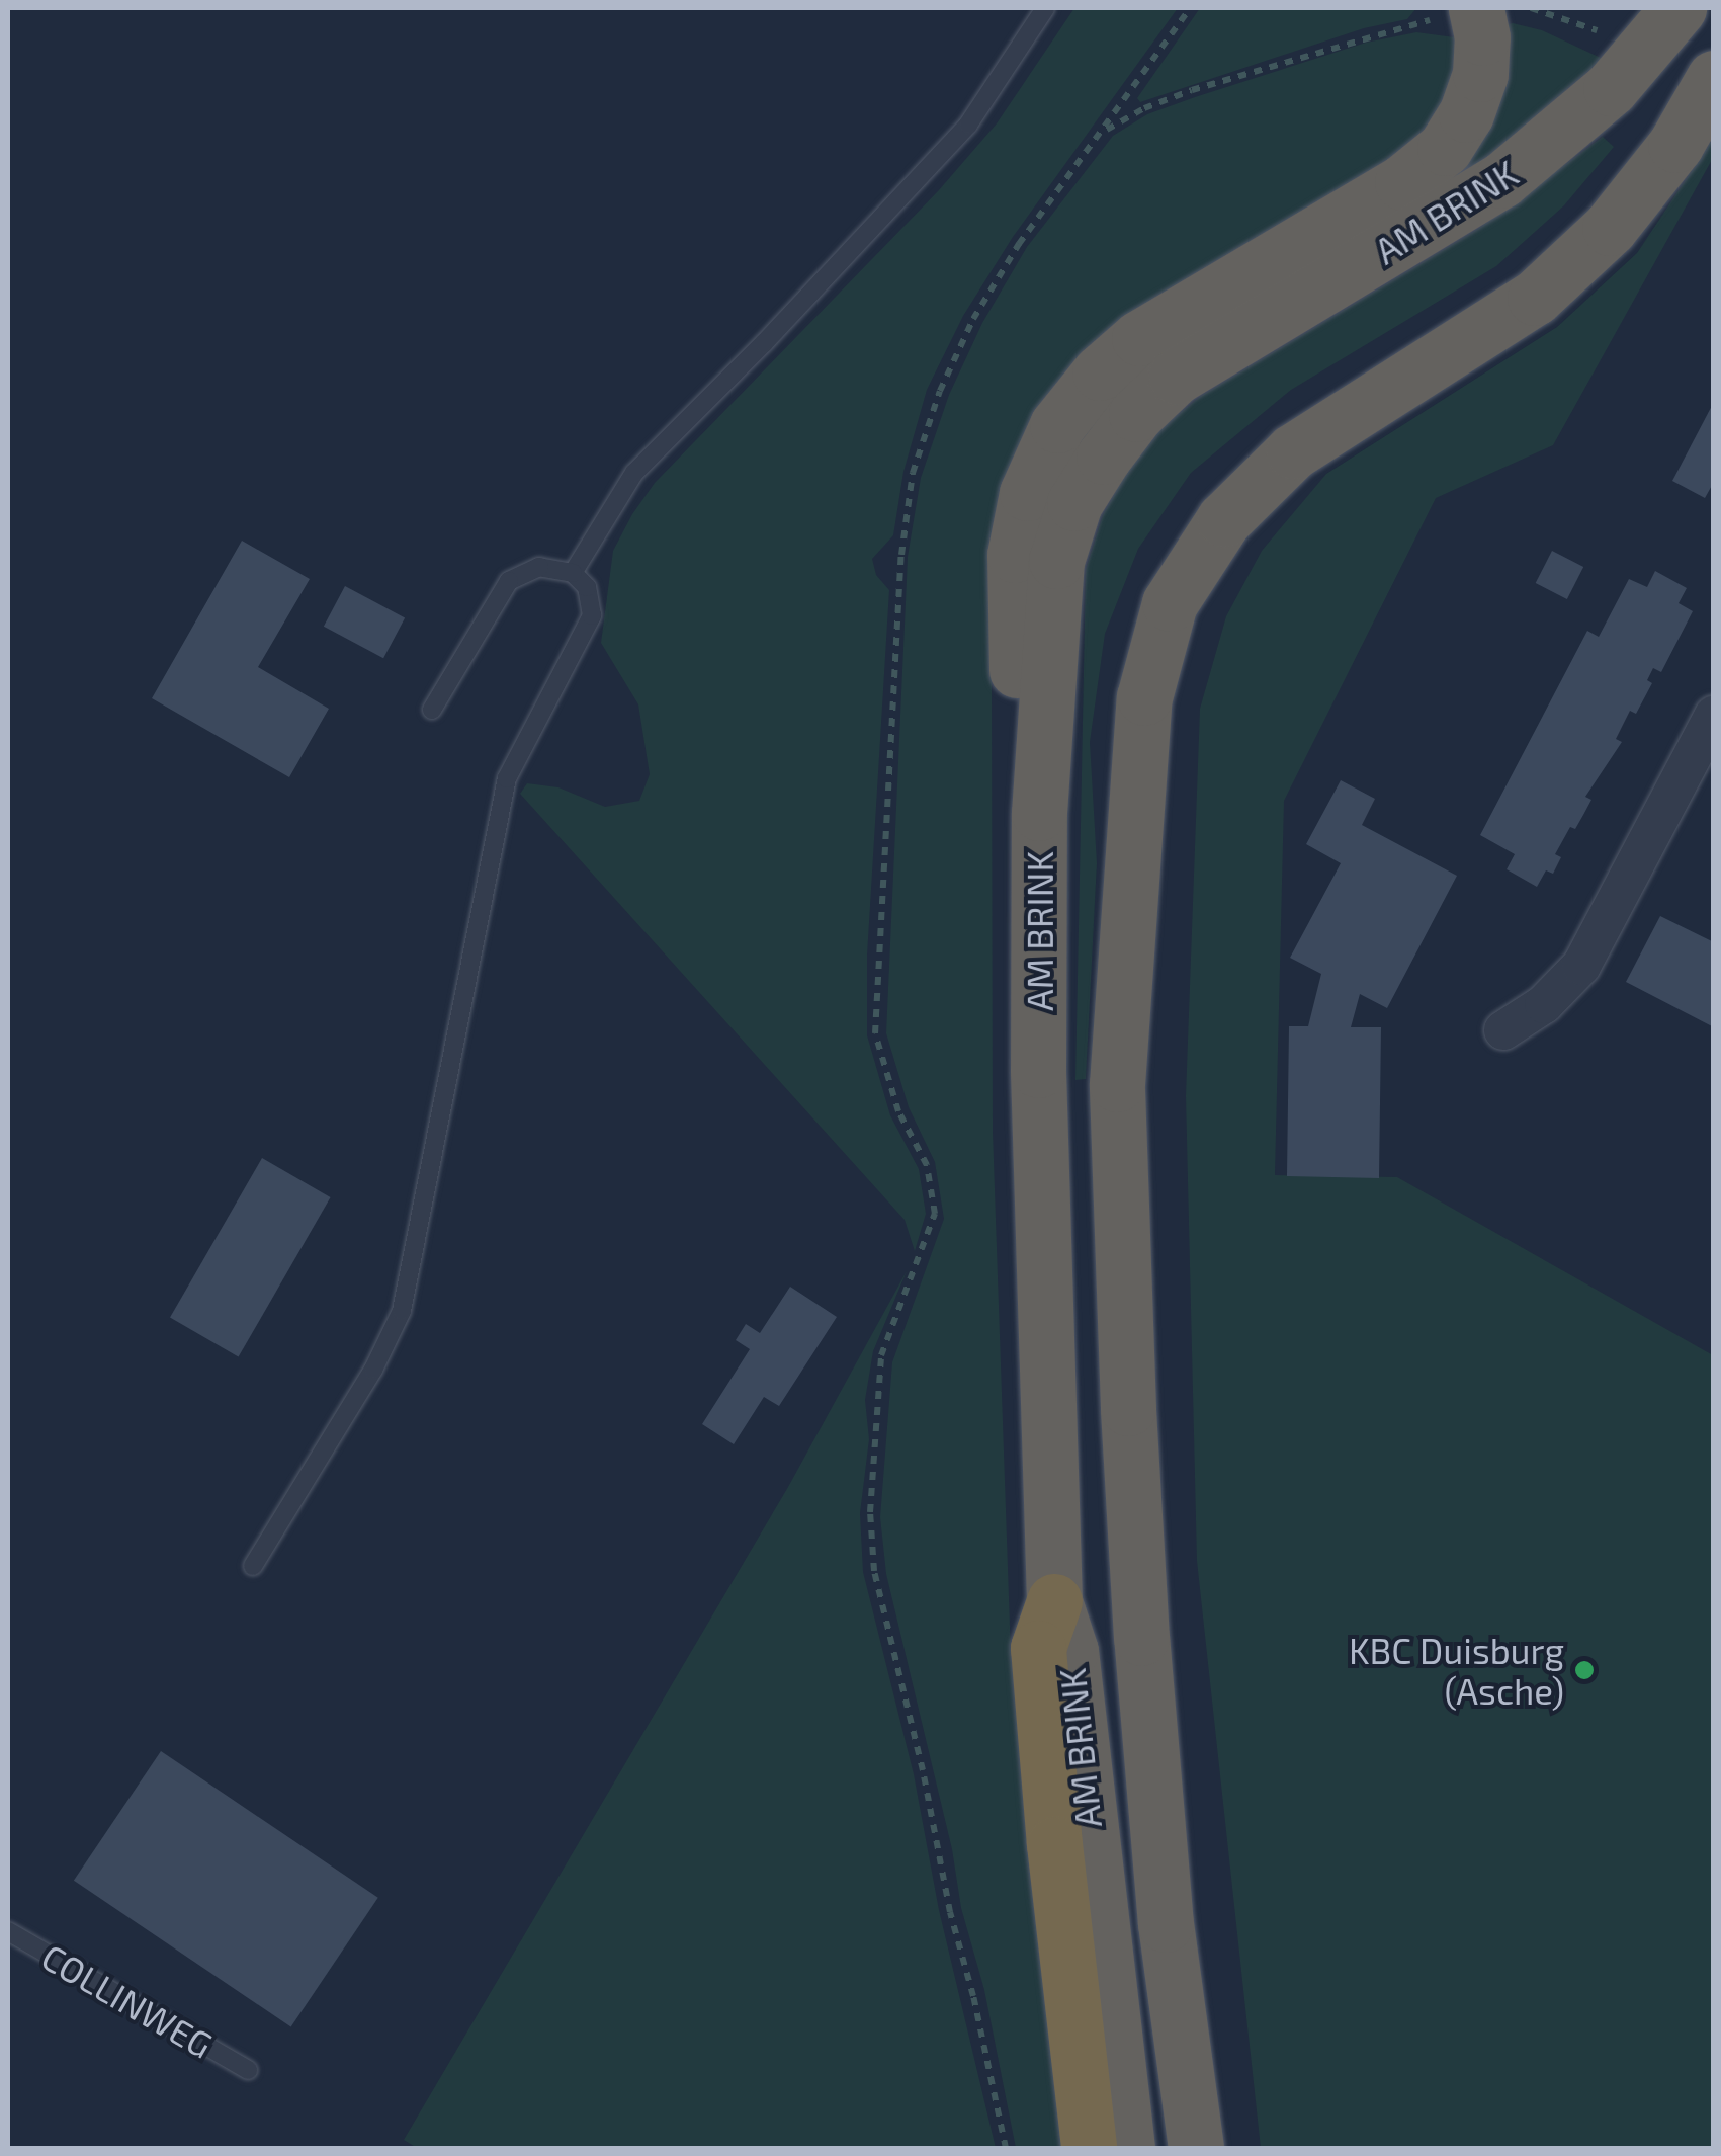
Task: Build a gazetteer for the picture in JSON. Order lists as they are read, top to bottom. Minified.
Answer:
{"streets":{"highway":["AM BRINK"],"lane":["COLLINWEG"]},"places":["KBC Duisburg (Asche)"]}
